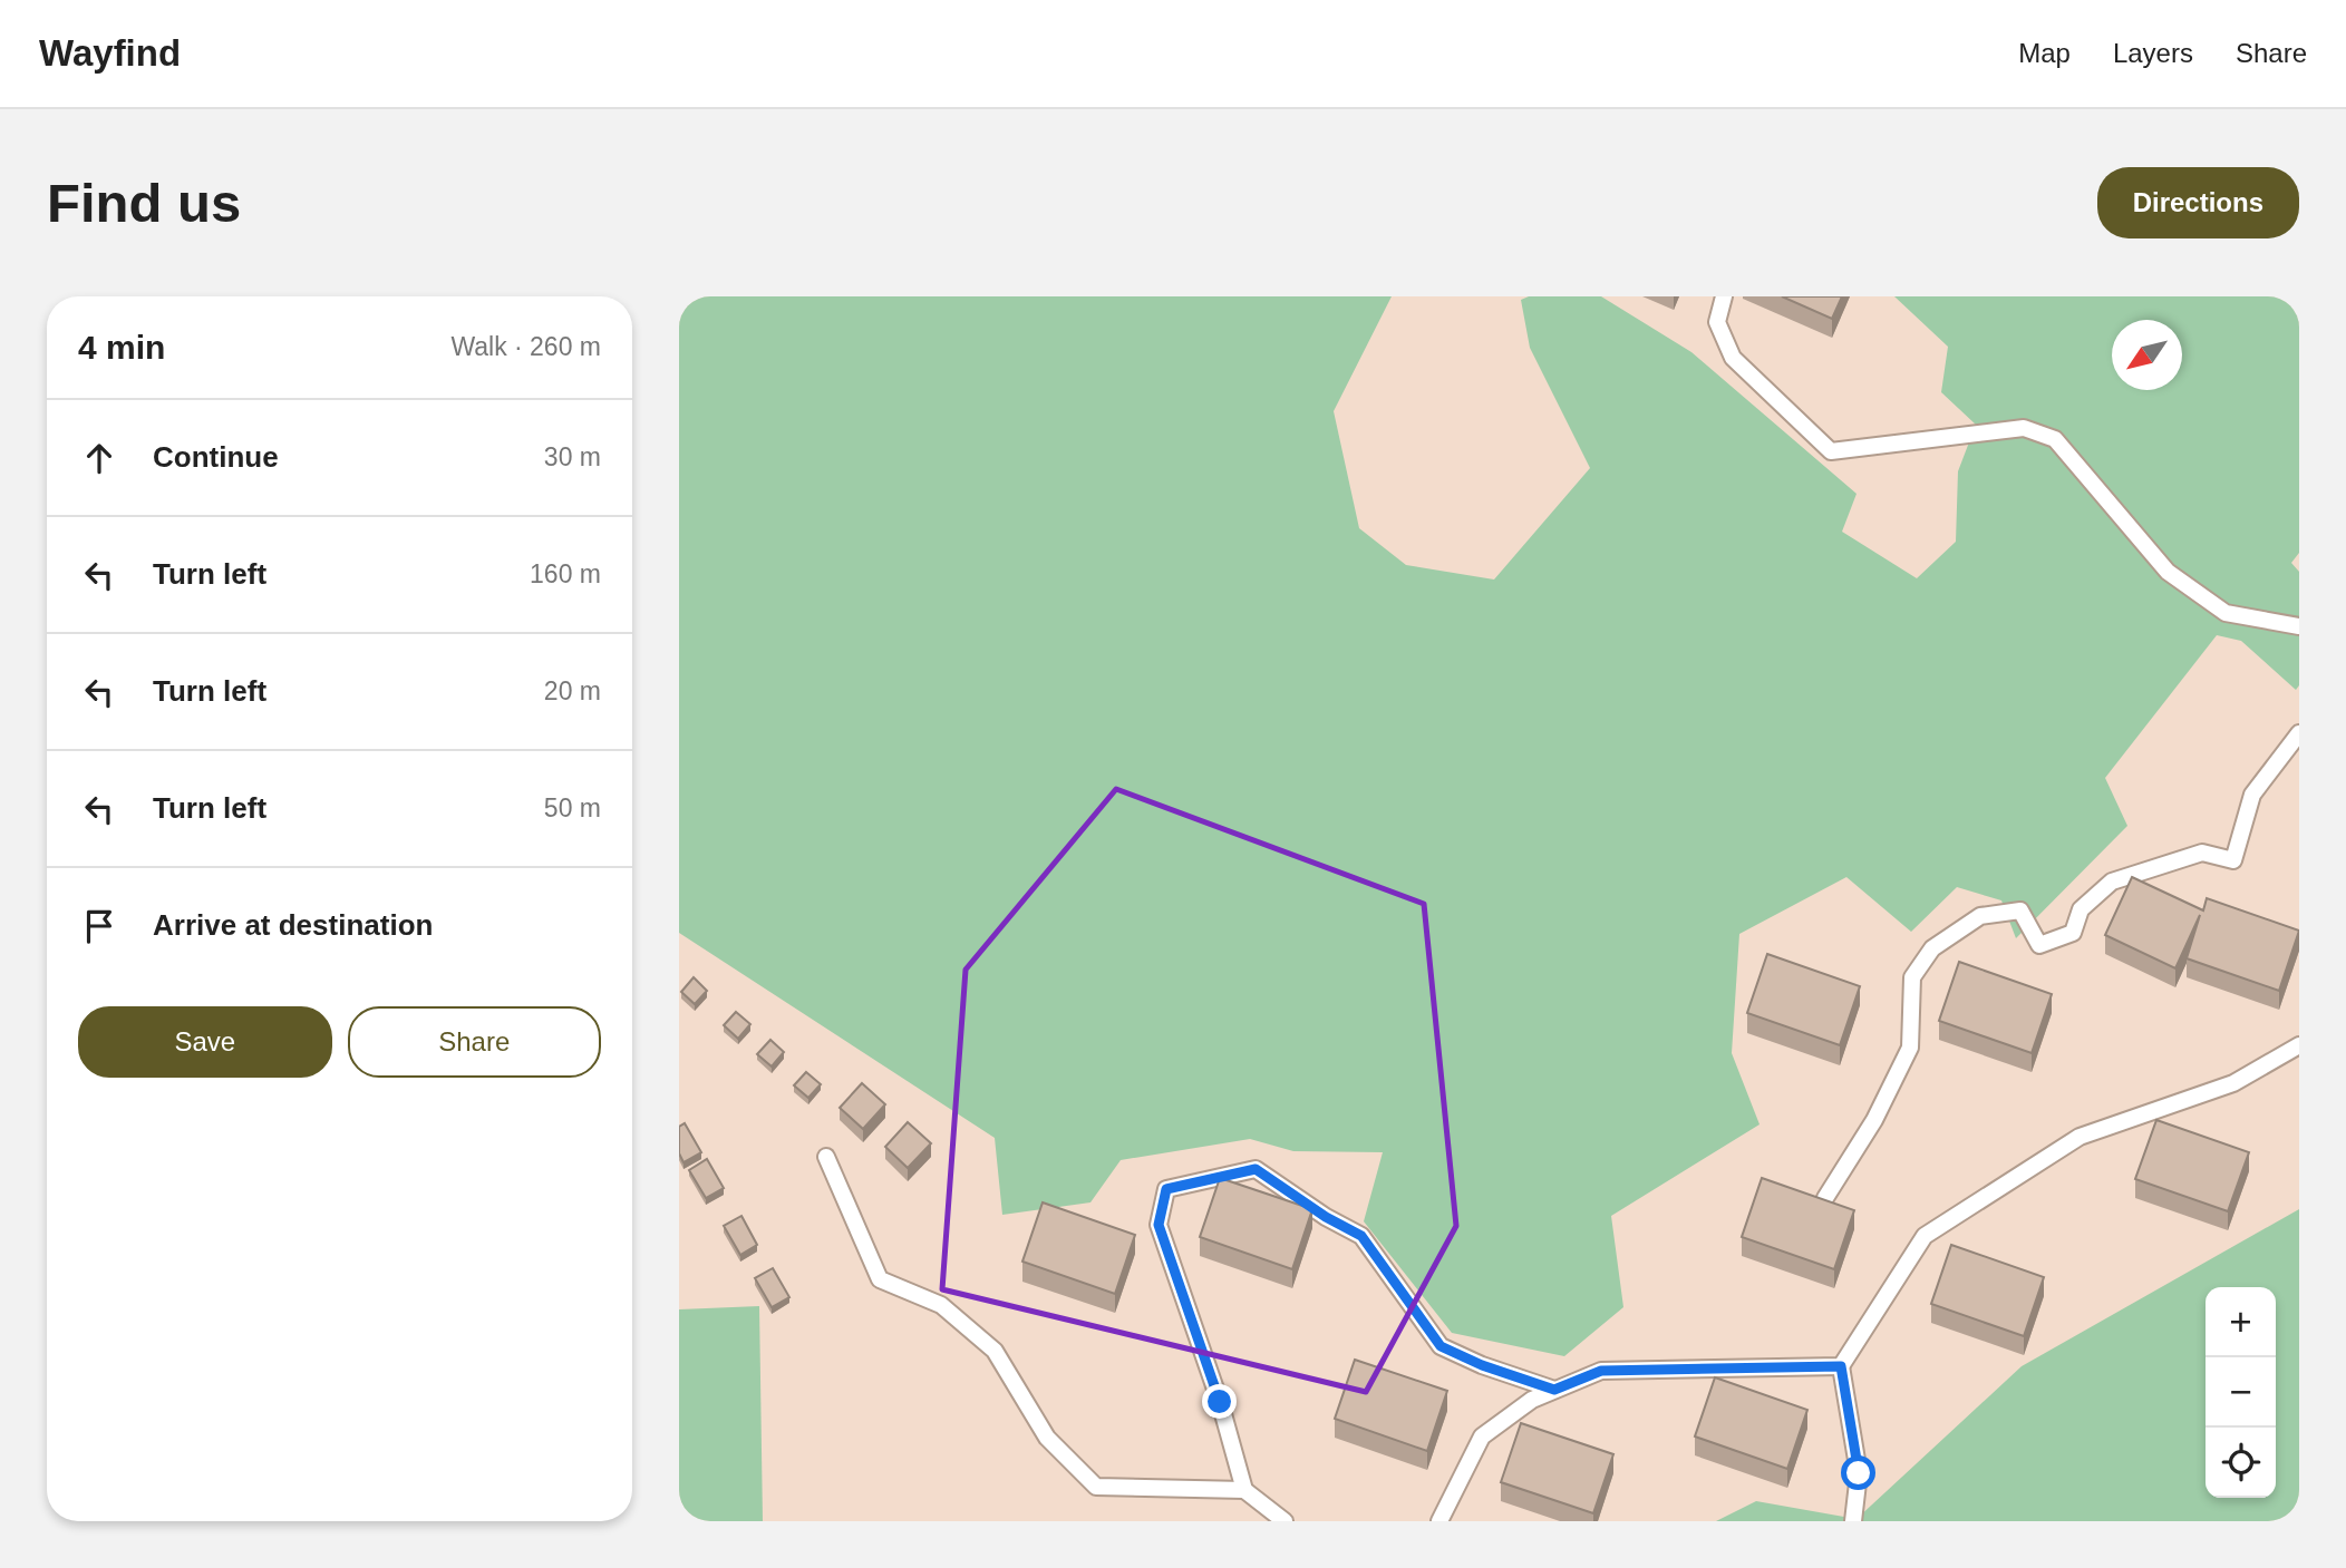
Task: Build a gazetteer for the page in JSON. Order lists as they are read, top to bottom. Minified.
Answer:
{"north":"bottom left","page":{"header":"Wayfind","nav":["Map","Layers","Share"],"buttons":["Directions",["Save","Share"]],"title":"Find us","heading":["4 min","Walk · 260 m"],"list":[["Continue","30 m"],["Turn left","160 m"],["Turn left","20 m"],["Turn left","50 m"],"Arrive at destination"],"map_buttons":["+","−"]}}
